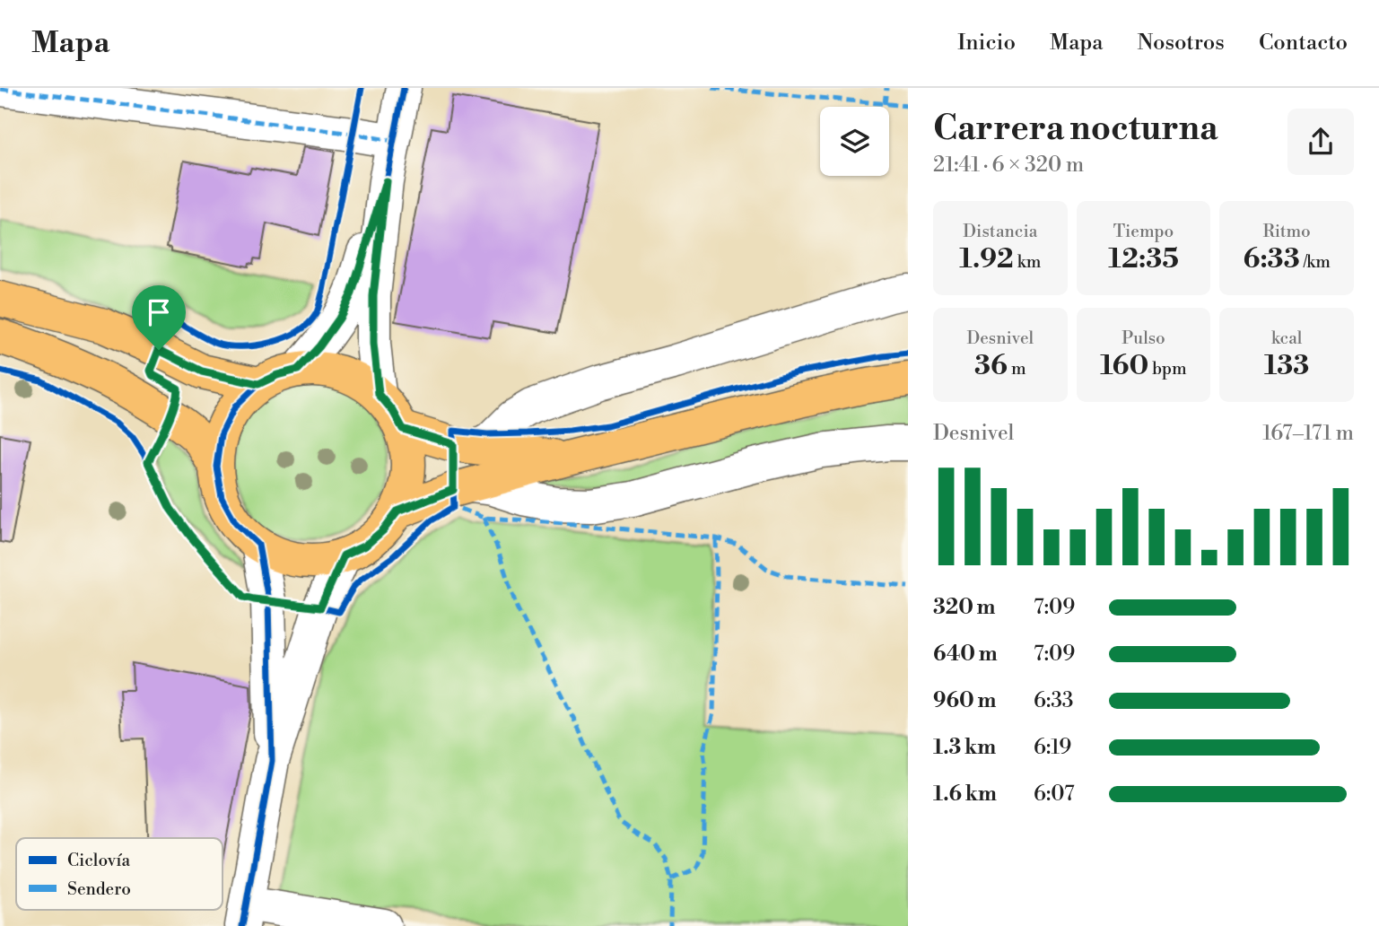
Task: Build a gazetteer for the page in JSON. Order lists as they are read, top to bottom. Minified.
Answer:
{"legend":["Ciclovía","Sendero"],"page":{"header":"Mapa","nav":["Inicio","Mapa","Nosotros","Contacto"],"heading":["Carrera nocturna","21:41 · 6 × 320 m"],"stats":[["Distancia","1.92 km"],["Tiempo","12:35"],["Ritmo","6:33 /km"],["Desnivel","36 m"],["Pulso","160 bpm"],["kcal","133"]],"chart":["Desnivel","167–171 m"],"list":[{"name":"320 m","note":"7:09"},{"name":"640 m","note":"7:09"},{"name":"960 m","note":"6:33"},{"name":"1.3 km","note":"6:19"},{"name":"1.6 km","note":"6:07"}]}}
